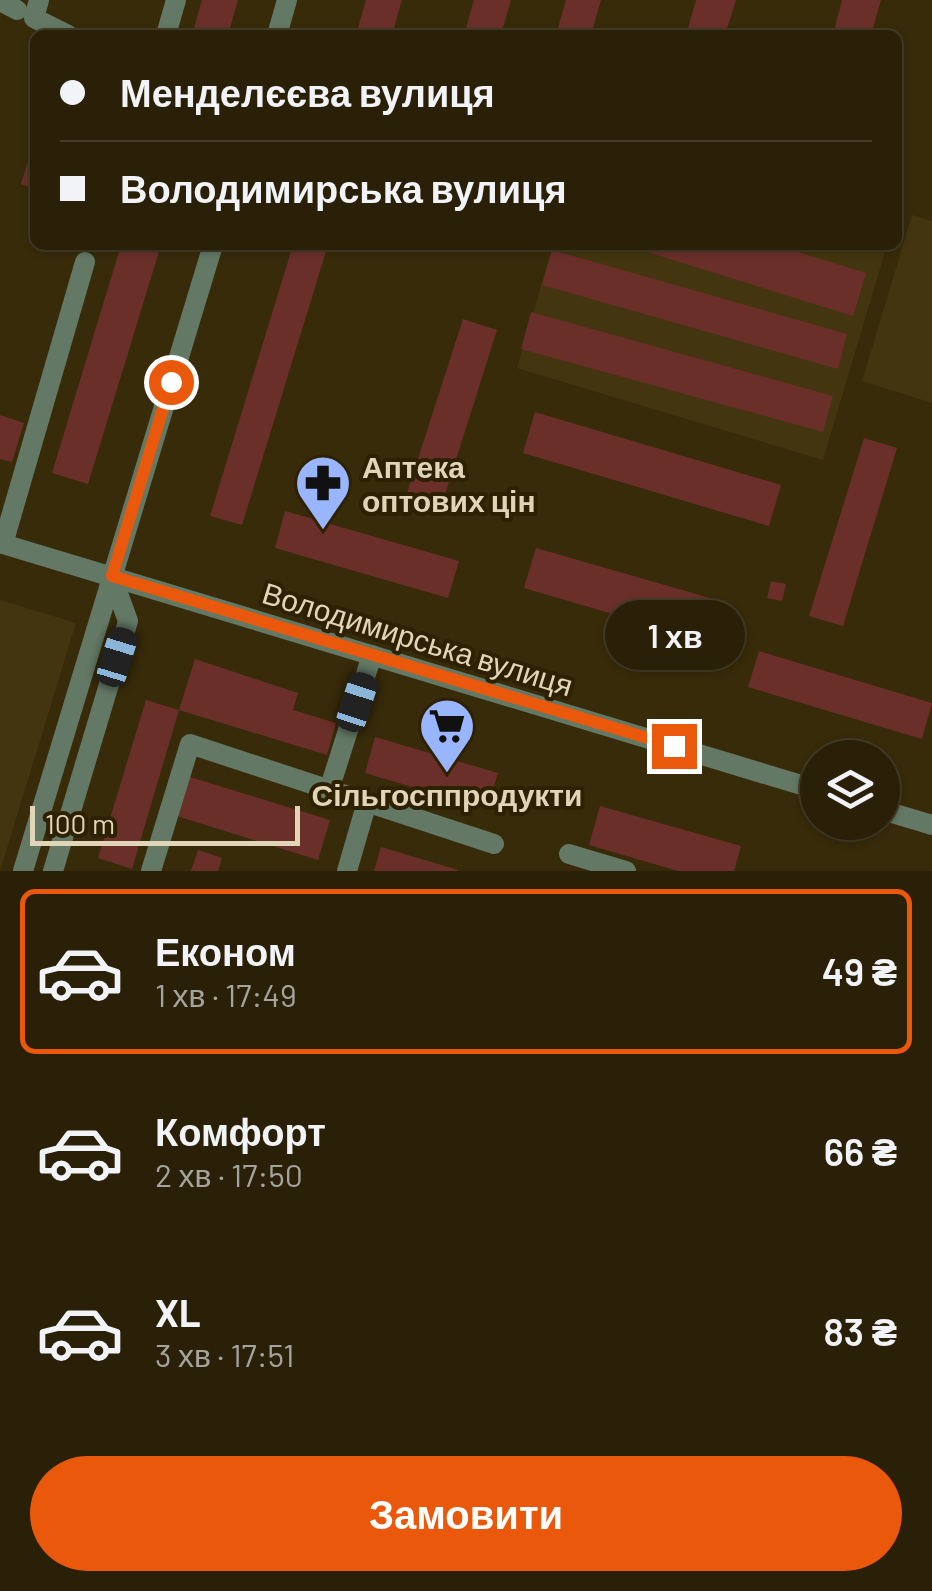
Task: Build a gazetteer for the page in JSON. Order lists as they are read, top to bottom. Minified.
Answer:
{"streets":{"street":["Володимирська вулиця"]},"places":{"pharmacy":["Аптека оптових цін"],"supermarket":["Сільгосппродукти"]},"scale_bar":"100 m","page":{"banner":["Менделєєва вулиця","Володимирська вулиця"],"bubble":"1 хв","scale":"100 m","list":[{"name":"Економ","note":"1 хв · 17:49","value":"49 ₴"},{"name":"Комфорт","note":"2 хв · 17:50","value":"66 ₴"},{"name":"XL","note":"3 хв · 17:51","value":"83 ₴"}],"buttons":"Замовити"}}
